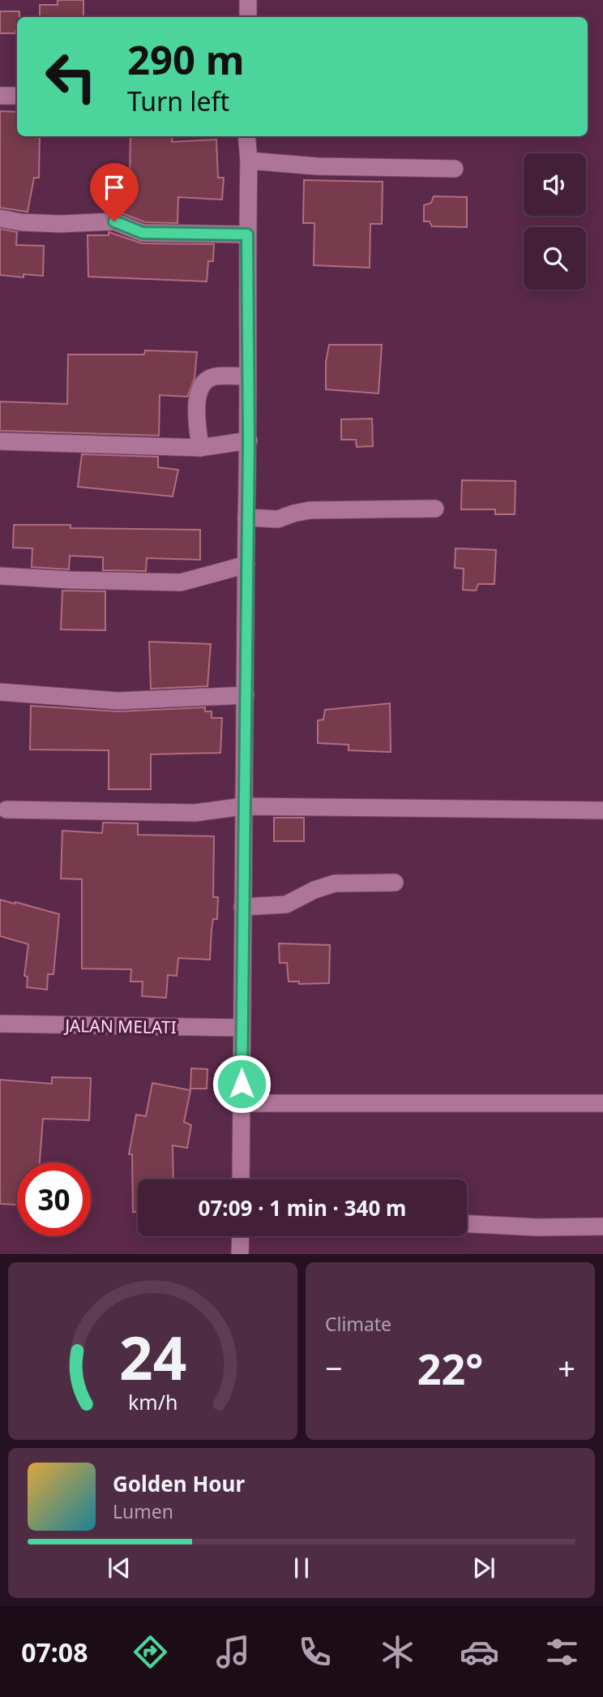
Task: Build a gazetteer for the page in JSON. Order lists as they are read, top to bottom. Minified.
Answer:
{"streets":{"street":["JALAN MELATI"]},"page":{"turn":["290 m","Turn left"],"limit":"30","trip":"07:09 · 1 min · 340 m","tile":"Climate","heat":["−","22°","+"],"song":["Golden Hour","Lumen"],"tabs":"07:08","gauge":["24","km/h"]}}
